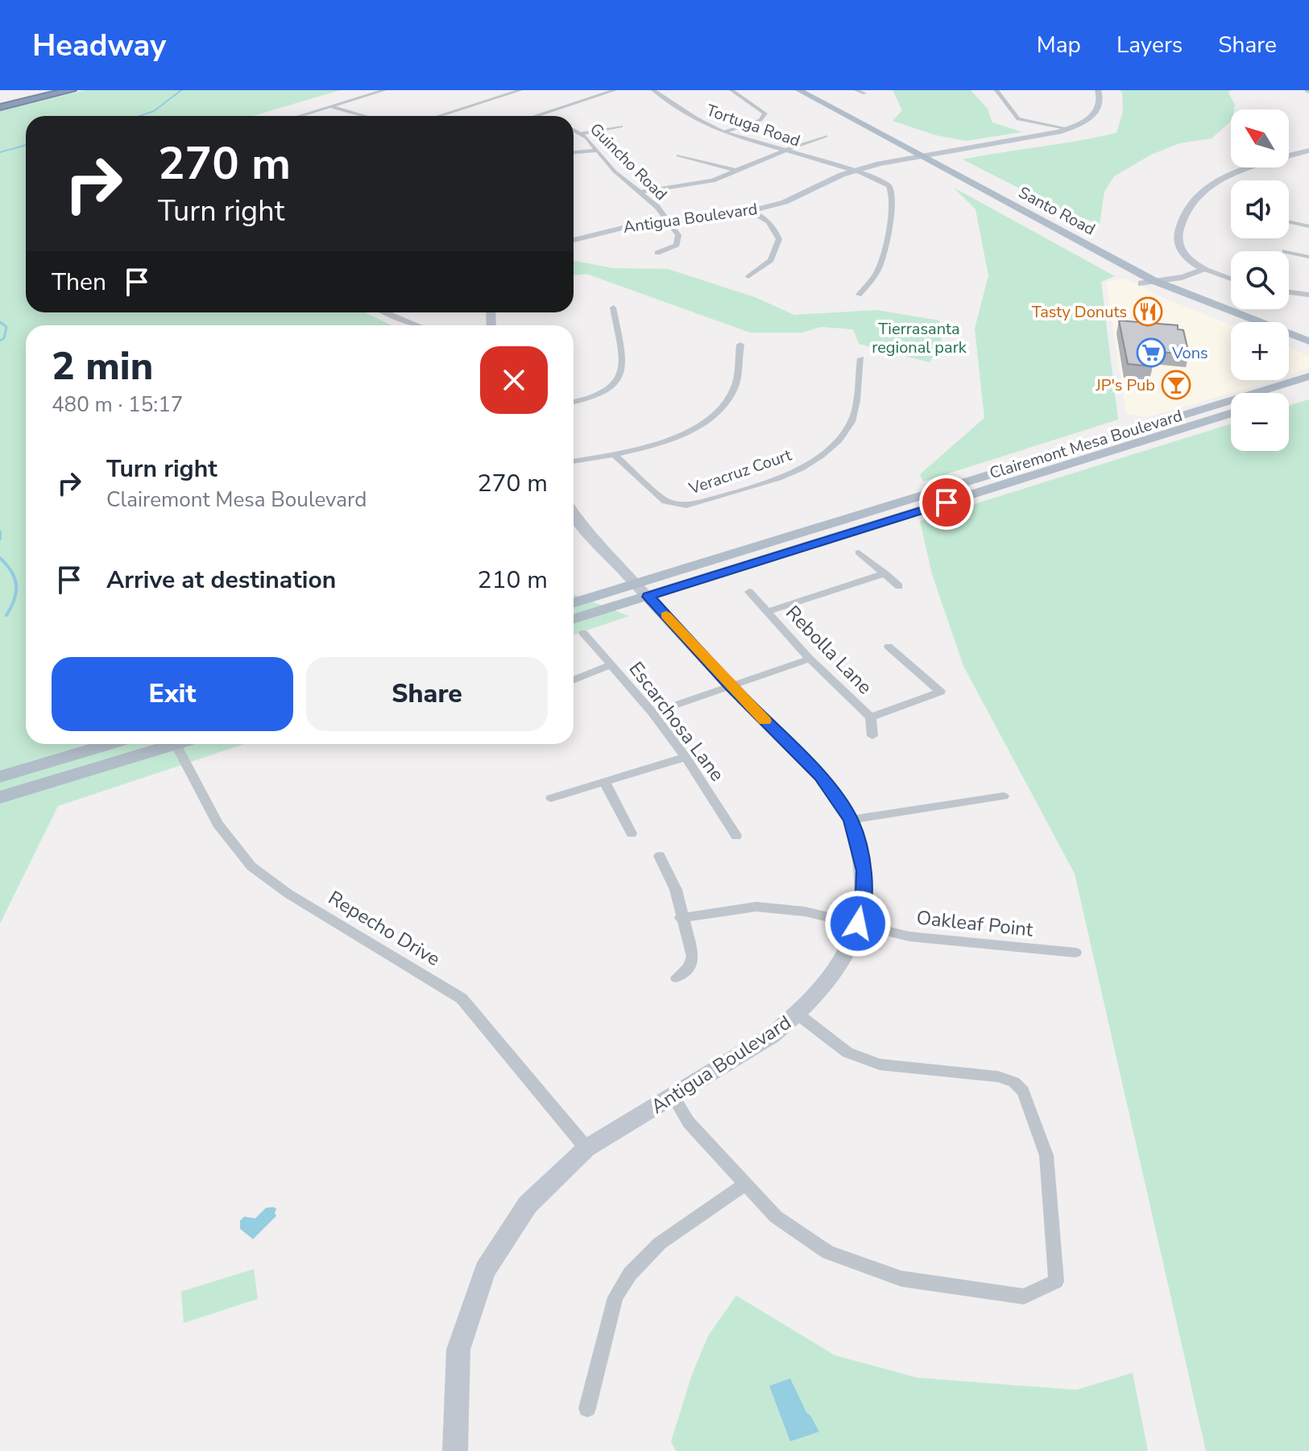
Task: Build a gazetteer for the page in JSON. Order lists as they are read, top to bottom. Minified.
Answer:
{"streets":{"main road":["Santo Road","Clairemont Mesa Boulevard"],"street":["Tortuga Road","Guincho Road","Antigua Boulevard","Veracruz Court","Rebolla Lane","Escarchosa Lane","Oakleaf Point","Repecho Drive"]},"crossings":[["Tortuga Road","Antigua Boulevard"],["Guincho Road","Antigua Boulevard"],["Santo Road","Antigua Boulevard"],["Antigua Boulevard","Clairemont Mesa Boulevard"],["Antigua Boulevard","Oakleaf Point"],["Antigua Boulevard","Repecho Drive"]],"parks":["Tierrasanta regional park"],"places":{"restaurant":["Tasty Donuts"],"supermarket":["Vons"],"bar":["JP's Pub"]},"north":"top left","page":{"header":"Headway","nav":["Map","Layers","Share"],"map_buttons":["+","−"],"turn":["270 m","Turn right"],"then":"Then","heading":["2 min","480 m · 15:17"],"list":[{"name":"Turn right","note":"Clairemont Mesa Boulevard","value":"270 m"},{"name":"Arrive at destination","value":"210 m"}],"buttons":["Exit","Share"]}}
